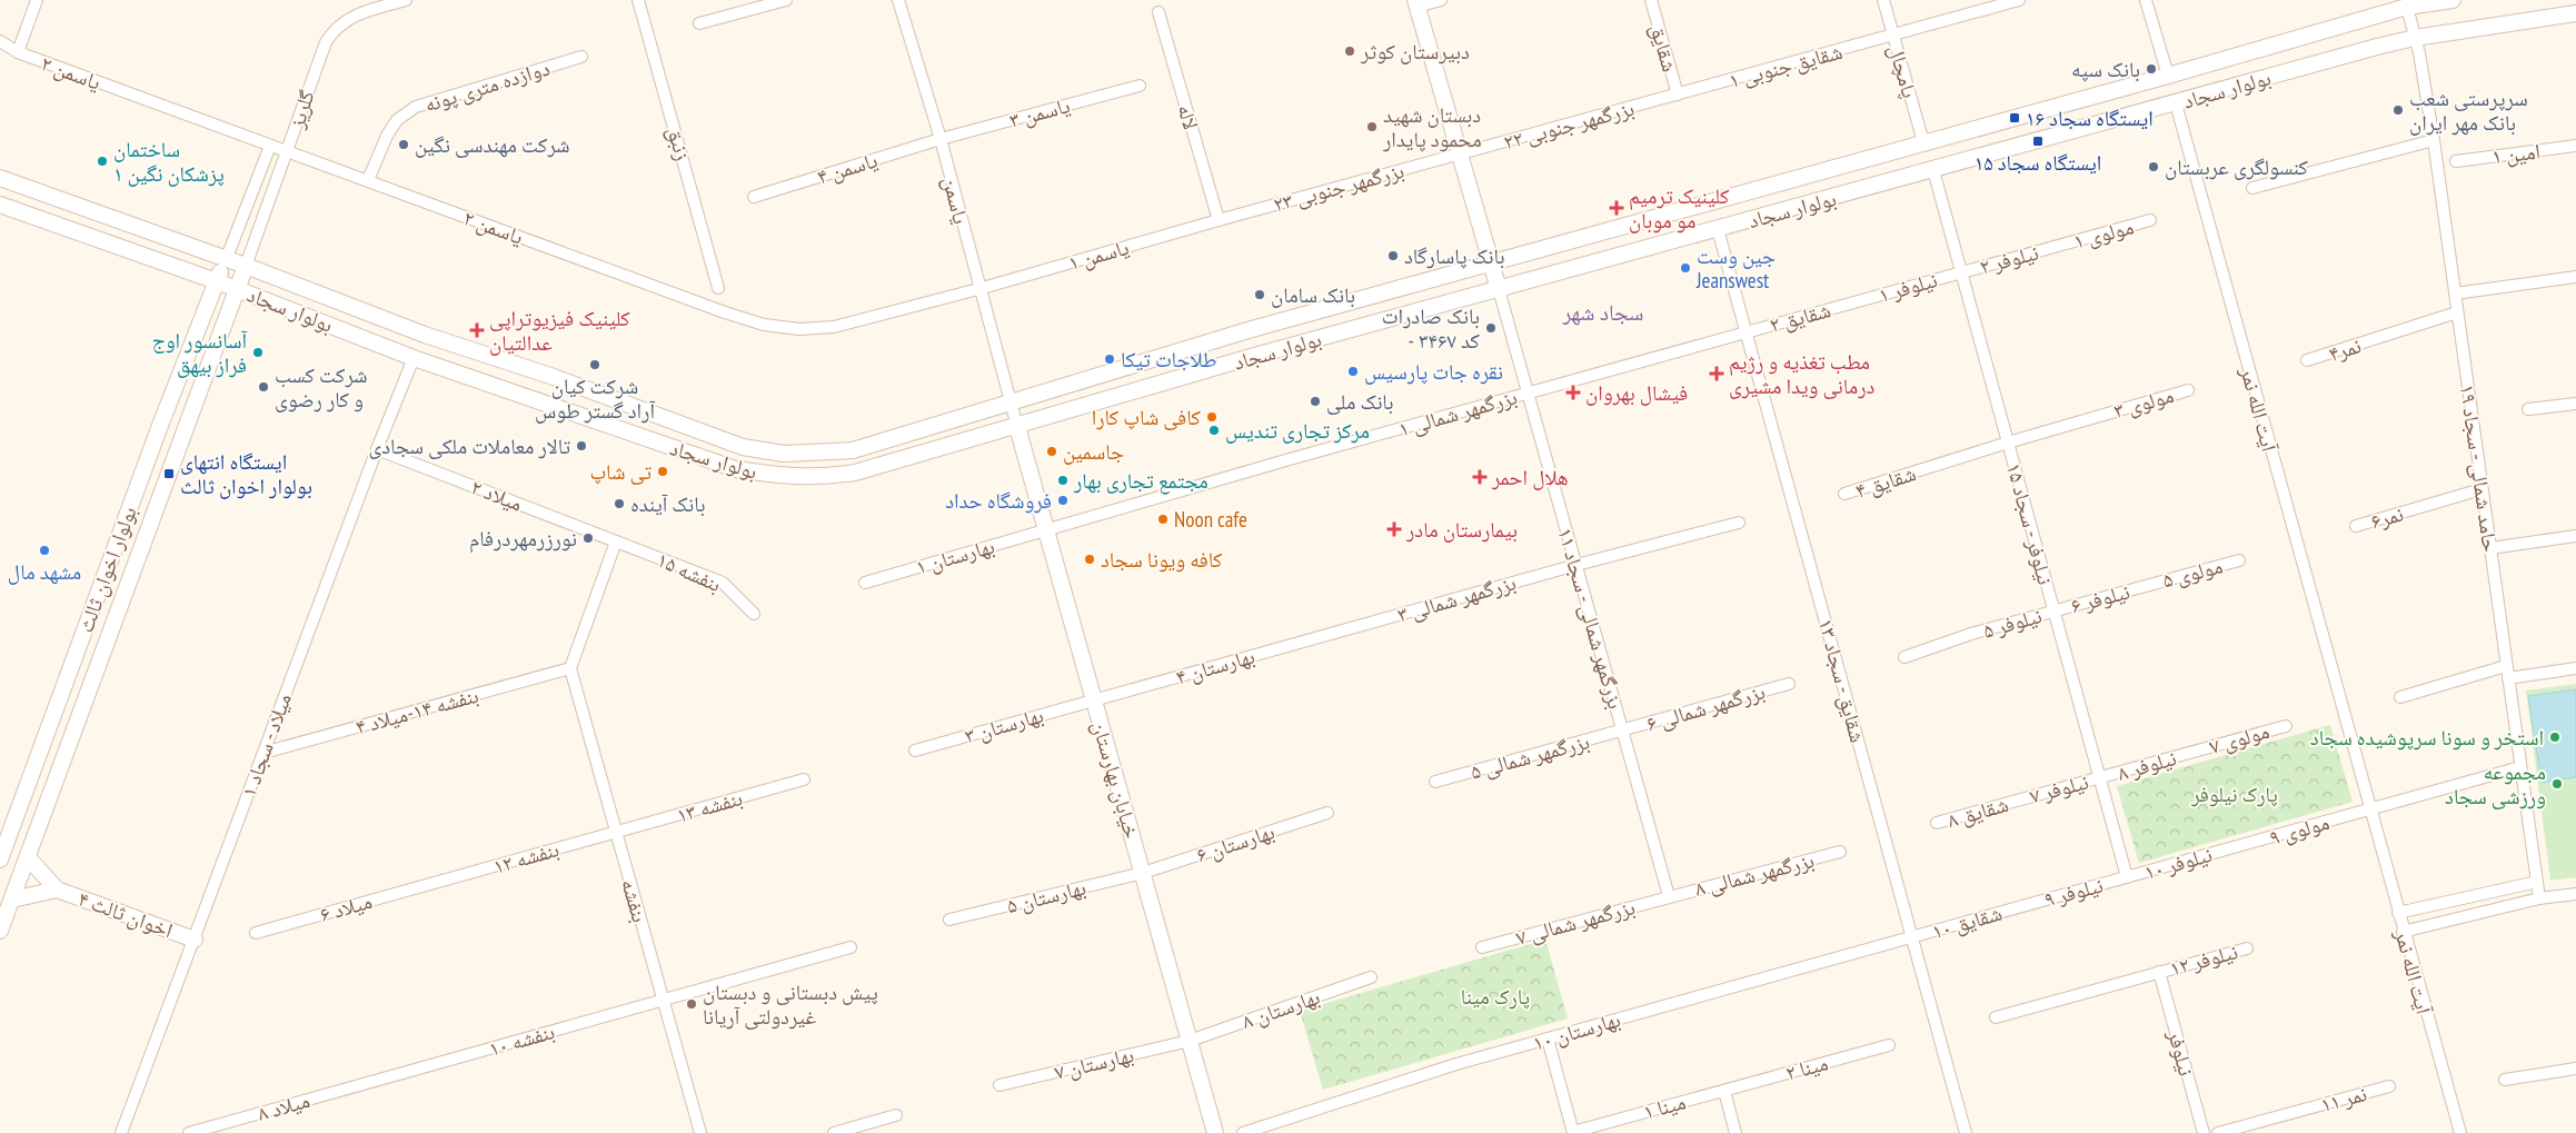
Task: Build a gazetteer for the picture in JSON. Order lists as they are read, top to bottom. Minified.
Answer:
{"streets":{"main road":["بولوار سجاد","بولوار اخوان ثالث","خیابان بهارستان","اخوان ثالث ۴"],"street":["شقایق","شقایق جنوبی ۱","پامچال","یاسمن ۲","دوازده متری پونه","گلریز","یاسمن ۳","لاله","بزرگمهر جنوبی ۲۲","زنبق","امین ۱","یاسمن ۴","بزرگمهر جنوبی ۲۳","یاسمن","مولوی ۱","یاسمن ۱","نیلوفر ۲","نیلوفر ۱","شقایق ۲","نمر۴","مولوی ۳","آیت الله نمر","بزرگمهر شمالی ۱","حامد شمالی - سجاد ۱۹","شقایق ۴","میلاد ۲","نمر۶","نیلوفر - سجاد ۱۵","بهارستان ۱","بنفشه ۱۵","مولوی ۵","بزرگمهر شمالی ۳","نیلوفر ۶","بزرگمهر شمالی - سجاد ۱۱","نیلوفر ۵","بهارستان ۴","شقایق - سجاد ۱۳","بزرگمهر شمالی ۶","بنفشه ۱۴-میلاد ۴","بهارستان ۳","مولوی ۷","میلاد - سجاد ۱","بزرگمهر شمالی ۵","نیلوفر ۸","نیلوفر ۷","بنفشه ۱۳","شقایق ۸","مولوی ۹","بهارستان ۶","بنفشه ۱۲","نیلوفر ۱۰","بزرگمهر شمالی ۸","نیلوفر ۹","بهارستان ۵","بنفشه","میلاد ۶","بزرگمهر شمالی ۷","شقایق ۱۰","نیلوفر ۱۲","بهارستان ۸","بهارستان ۱۰","بنفشه ۱۰","نیلوفر","بهارستان ۷","مینا ۲","نمر ۱۱","میلاد ۸","مینا ۱"]},"crossings":[["شقایق","شقایق جنوبی ۱"],["شقایق","بزرگمهر جنوبی ۲۲"],["شقایق جنوبی ۱","پامچال"],["شقایق جنوبی ۱","بزرگمهر جنوبی ۲۲"],["پامچال","بولوار سجاد"],["یاسمن ۲","دوازده متری پونه"],["یاسمن ۲","گلریز"],["یاسمن ۲","یاسمن"],["یاسمن ۲","یاسمن ۱"],["بولوار سجاد","گلریز"],["بولوار سجاد","یاسمن"],["بولوار سجاد","آیت الله نمر"],["بولوار سجاد","حامد شمالی - سجاد ۱۹"],["بولوار سجاد","نیلوفر - سجاد ۱۵"],["بولوار سجاد","بولوار اخوان ثالث"],["بولوار سجاد","بزرگمهر شمالی - سجاد ۱۱"],["بولوار سجاد","شقایق - سجاد ۱۳"],["بولوار سجاد","میلاد - سجاد ۱"],["بولوار سجاد","خیابان بهارستان"],["گلریز","بولوار اخوان ثالث"],["یاسمن ۳","یاسمن ۴"],["یاسمن ۳","یاسمن"],["لاله","بزرگمهر جنوبی ۲۳"],["لاله","یاسمن ۱"],["بزرگمهر جنوبی ۲۲","بزرگمهر جنوبی ۲۳"],["یاسمن ۴","یاسمن"],["بزرگمهر جنوبی ۲۳","یاسمن ۱"],["یاسمن","یاسمن ۱"],["یاسمن","خیابان بهارستان"],["مولوی ۱","نیلوفر ۲"],["نیلوفر ۲","نیلوفر ۱"],["نیلوفر ۲","نیلوفر - سجاد ۱۵"],["نیلوفر ۱","شقایق ۲"],["نیلوفر ۱","نیلوفر - سجاد ۱۵"],["شقایق ۲","بزرگمهر شمالی ۱"],["شقایق ۲","شقایق - سجاد ۱۳"],["نمر۴","حامد شمالی - سجاد ۱۹"],["مولوی ۳","شقایق ۴"],["مولوی ۳","نیلوفر - سجاد ۱۵"],["آیت الله نمر","مولوی ۹"],["بزرگمهر شمالی ۱","بهارستان ۱"],["بزرگمهر شمالی ۱","بزرگمهر شمالی - سجاد ۱۱"],["بزرگمهر شمالی ۱","خیابان بهارستان"],["حامد شمالی - سجاد ۱۹","نمر۶"],["حامد شمالی - سجاد ۱۹","مولوی ۹"],["شقایق ۴","نیلوفر - سجاد ۱۵"],["میلاد ۲","بنفشه ۱۵"],["میلاد ۲","میلاد - سجاد ۱"],["نیلوفر - سجاد ۱۵","نیلوفر ۶"],["نیلوفر - سجاد ۱۵","نیلوفر ۵"],["نیلوفر - سجاد ۱۵","نیلوفر ۸"],["نیلوفر - سجاد ۱۵","نیلوفر ۷"],["نیلوفر - سجاد ۱۵","نیلوفر ۱۰"],["نیلوفر - سجاد ۱۵","نیلوفر ۹"],["بهارستان ۱","خیابان بهارستان"],["مولوی ۵","نیلوفر ۶"],["بزرگمهر شمالی ۳","بزرگمهر شمالی - سجاد ۱۱"],["بزرگمهر شمالی ۳","بهارستان ۴"],["نیلوفر ۶","نیلوفر ۵"],["بزرگمهر شمالی - سجاد ۱۱","بزرگمهر شمالی ۶"],["بزرگمهر شمالی - سجاد ۱۱","بزرگمهر شمالی ۵"],["بزرگمهر شمالی - سجاد ۱۱","بزرگمهر شمالی ۸"],["بزرگمهر شمالی - سجاد ۱۱","بزرگمهر شمالی ۷"],["بهارستان ۴","بهارستان ۳"],["بهارستان ۴","خیابان بهارستان"],["شقایق - سجاد ۱۳","شقایق ۱۰"],["شقایق - سجاد ۱۳","بهارستان ۱۰"],["بزرگمهر شمالی ۶","بزرگمهر شمالی ۵"],["بنفشه ۱۴-میلاد ۴","میلاد - سجاد ۱"],["بنفشه ۱۴-میلاد ۴","بنفشه"],["بهارستان ۳","خیابان بهارستان"],["مولوی ۷","نیلوفر ۸"],["میلاد - سجاد ۱","اخوان ثالث ۴"],["نیلوفر ۸","نیلوفر ۷"],["خیابان بهارستان","بهارستان ۶"],["خیابان بهارستان","بهارستان ۵"],["خیابان بهارستان","بهارستان ۸"],["خیابان بهارستان","بهارستان ۷"],["نیلوفر ۷","شقایق ۸"],["بنفشه ۱۳","بنفشه ۱۲"],["بنفشه ۱۳","بنفشه"],["مولوی ۹","نیلوفر ۱۰"],["بهارستان ۶","بهارستان ۵"],["بنفشه ۱۲","بنفشه"],["بنفشه ۱۲","میلاد ۶"],["نیلوفر ۱۰","نیلوفر ۹"],["بزرگمهر شمالی ۸","بزرگمهر شمالی ۷"],["نیلوفر ۹","شقایق ۱۰"],["بنفشه","بنفشه ۱۰"],["شقایق ۱۰","بهارستان ۱۰"],["نیلوفر ۱۲","نیلوفر"],["بهارستان ۸","بهارستان ۷"],["بنفشه ۱۰","میلاد ۸"],["مینا ۲","مینا ۱"]],"districts":["سجاد شهر"],"parks":["پارک نیلوفر","پارک مینا"],"places":{"other":["دبیرستان کوثر","بانک سپه","سرپرستی شعب بانک مهر ایران","دبستان شهید محمود پایدار","شرکت مهندسی نگین","ساختمان پزشکان نگین ۱","کنسولگری عربستان","بانک پاسارگاد","جین وست Jeanswest","بانک سامان","بانک صادرات - کد ۳۴۶۷","آسانسور اوج فراز بیهق","طلاجات تیکا","شرکت کیان آراد گستر طوس","نقره جات پارسیس","شرکت کسب و کار رضوی","بانک ملی","کافی شاپ کارا","مرکز تجاری تندیس","تالار معاملات ملکی سجادی","جاسمین","تی شاپ","مجتمع تجاری بهار","فروشگاه حداد","بانک آینده","Noon cafe","نورزرمهردرفام","مشهد مال","کافه ویونا سجاد","استخر و سونا سرپوشیده سجاد","مجموعه ورزشی سجاد","پیش دبستانی و دبستان غیردولتی آریانا"],"transit":["ایستگاه سجاد ۱۶","ایستگاه سجاد ۱۵","ایستگاه انتهای بولوار اخوان ثالث"],"health":["کلینیک ترمیم مو موبان","کلینیک فیزیوتراپی عدالتیان","مطب تغذیه و رژیم درمانی ویدا مشیری","فیشال بهروان","هلال احمر","بیمارستان مادر"]}}
